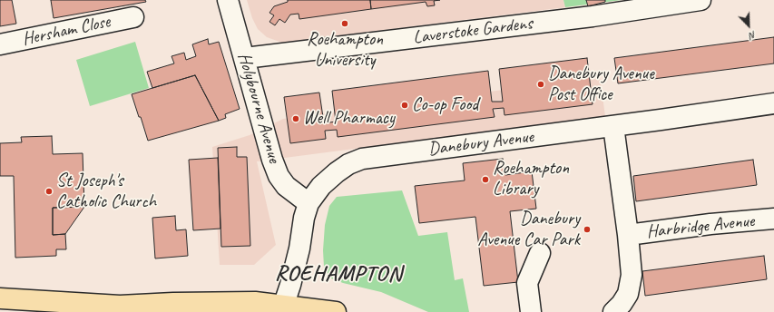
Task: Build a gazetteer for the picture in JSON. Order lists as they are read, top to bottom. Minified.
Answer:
{"streets":{"street":["Hersham Close","Laverstoke Gardens","Holybourne Avenue","Danebury Avenue","Harbridge Avenue"]},"crossings":[["Laverstoke Gardens","Holybourne Avenue"],["Holybourne Avenue","Danebury Avenue"],["Danebury Avenue","Harbridge Avenue"]],"districts":["ROEHAMPTON"],"places":["Roehampton University","Danebury Avenue Post Office","Co-op Food","Well Pharmacy","Roehampton Library","St Joseph's Catholic Church","Danebury Avenue Car Park"],"north":"bottom right"}
